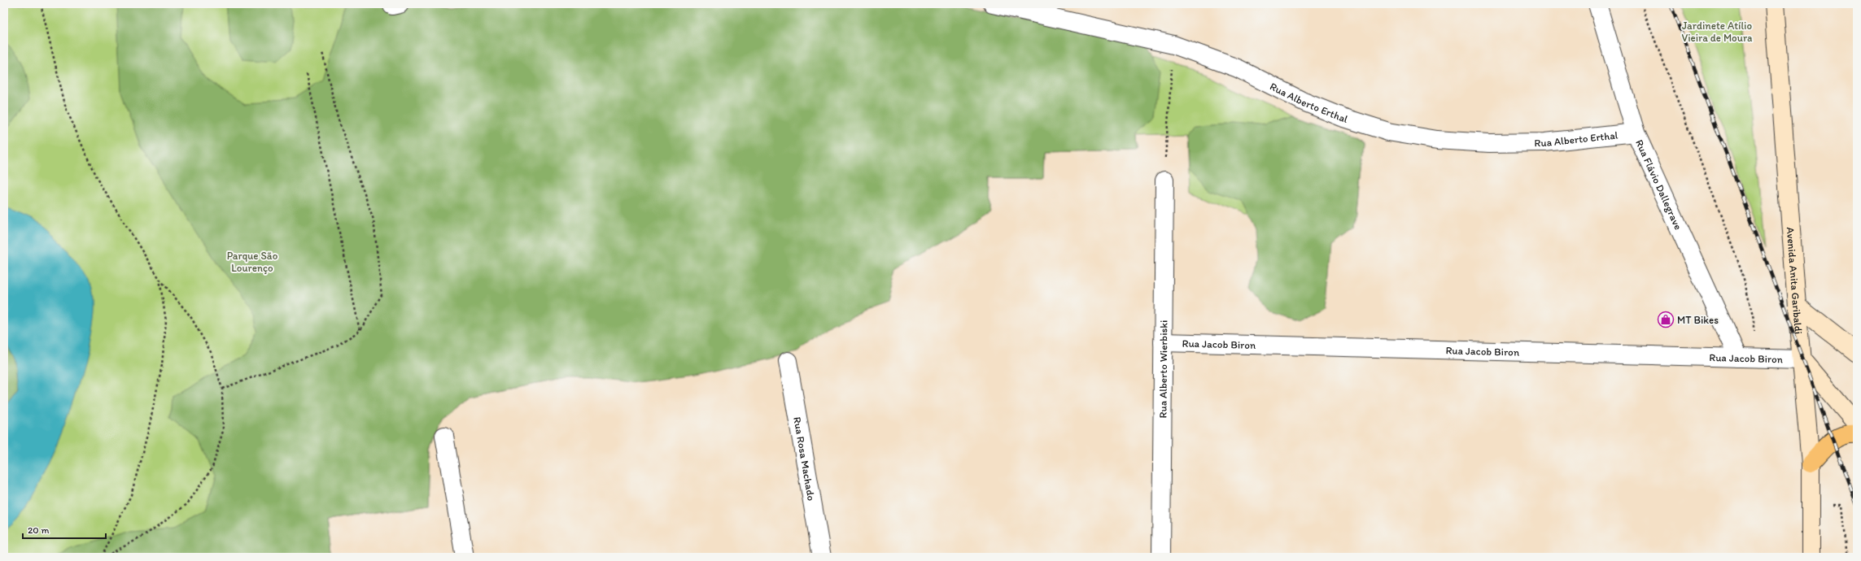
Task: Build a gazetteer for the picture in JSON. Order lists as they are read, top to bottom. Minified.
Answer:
{"streets":{"main road":["Avenida Anita Garibaldi"],"street":["Rua Alberto Erthal","Rua Flávio Dallegrave","Rua Jacob Biron","Rua Alberto Wierbiski","Rua Rosa Machado"]},"crossings":[["Rua Alberto Erthal","Rua Flávio Dallegrave"],["Rua Flávio Dallegrave","Rua Jacob Biron"],["Avenida Anita Garibaldi","Rua Jacob Biron"],["Rua Jacob Biron","Rua Alberto Wierbiski"]],"parks":["Jardinete Atílio Vieira de Moura","Parque São Lourenço"],"places":{"shop":["MT Bikes"]},"scale_bar":"20 m"}
